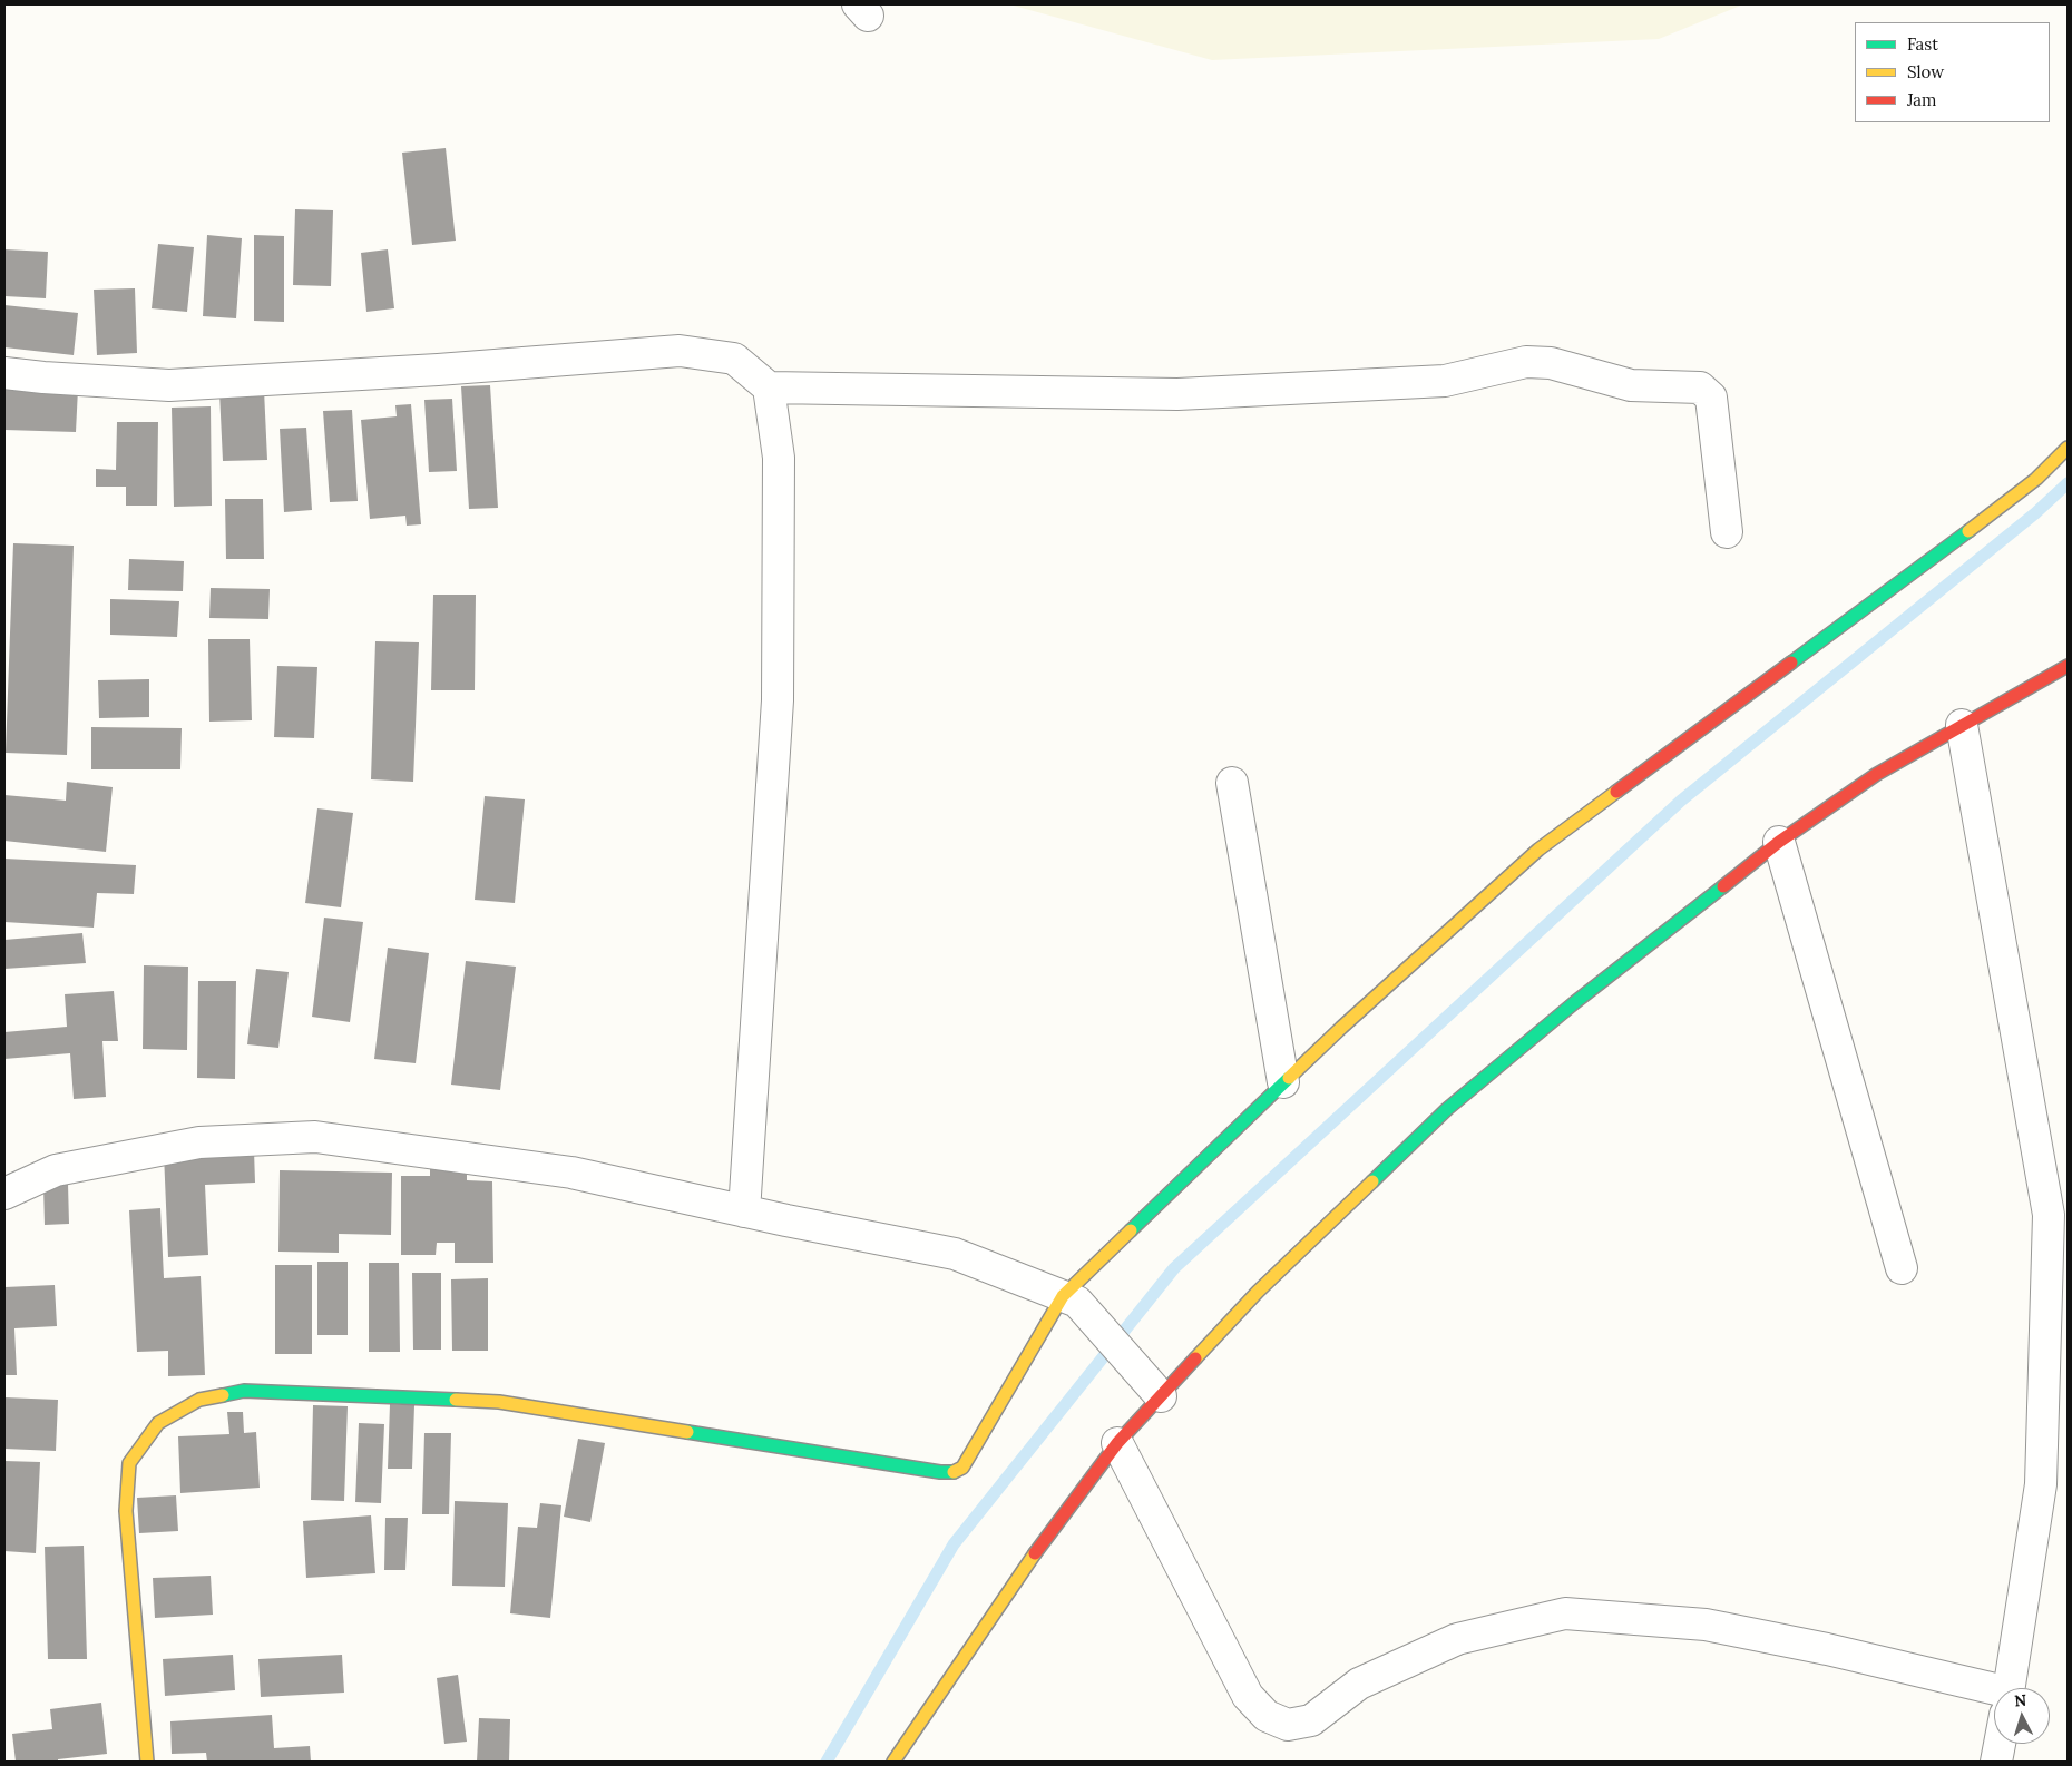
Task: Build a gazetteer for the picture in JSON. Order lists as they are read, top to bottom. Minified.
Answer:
{"legend":["Fast","Slow","Jam"],"north":"top"}
